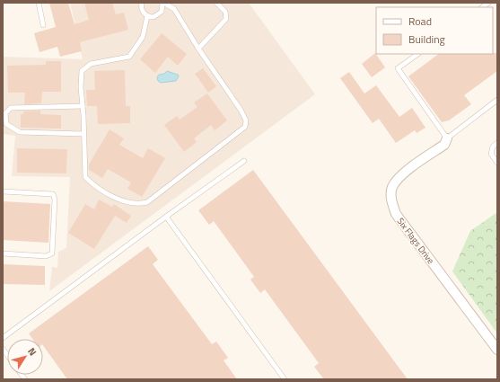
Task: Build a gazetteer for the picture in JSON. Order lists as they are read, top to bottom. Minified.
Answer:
{"streets":{"street":["Six Flags Drive"]},"legend":["Road","Building"],"north":"top right"}
